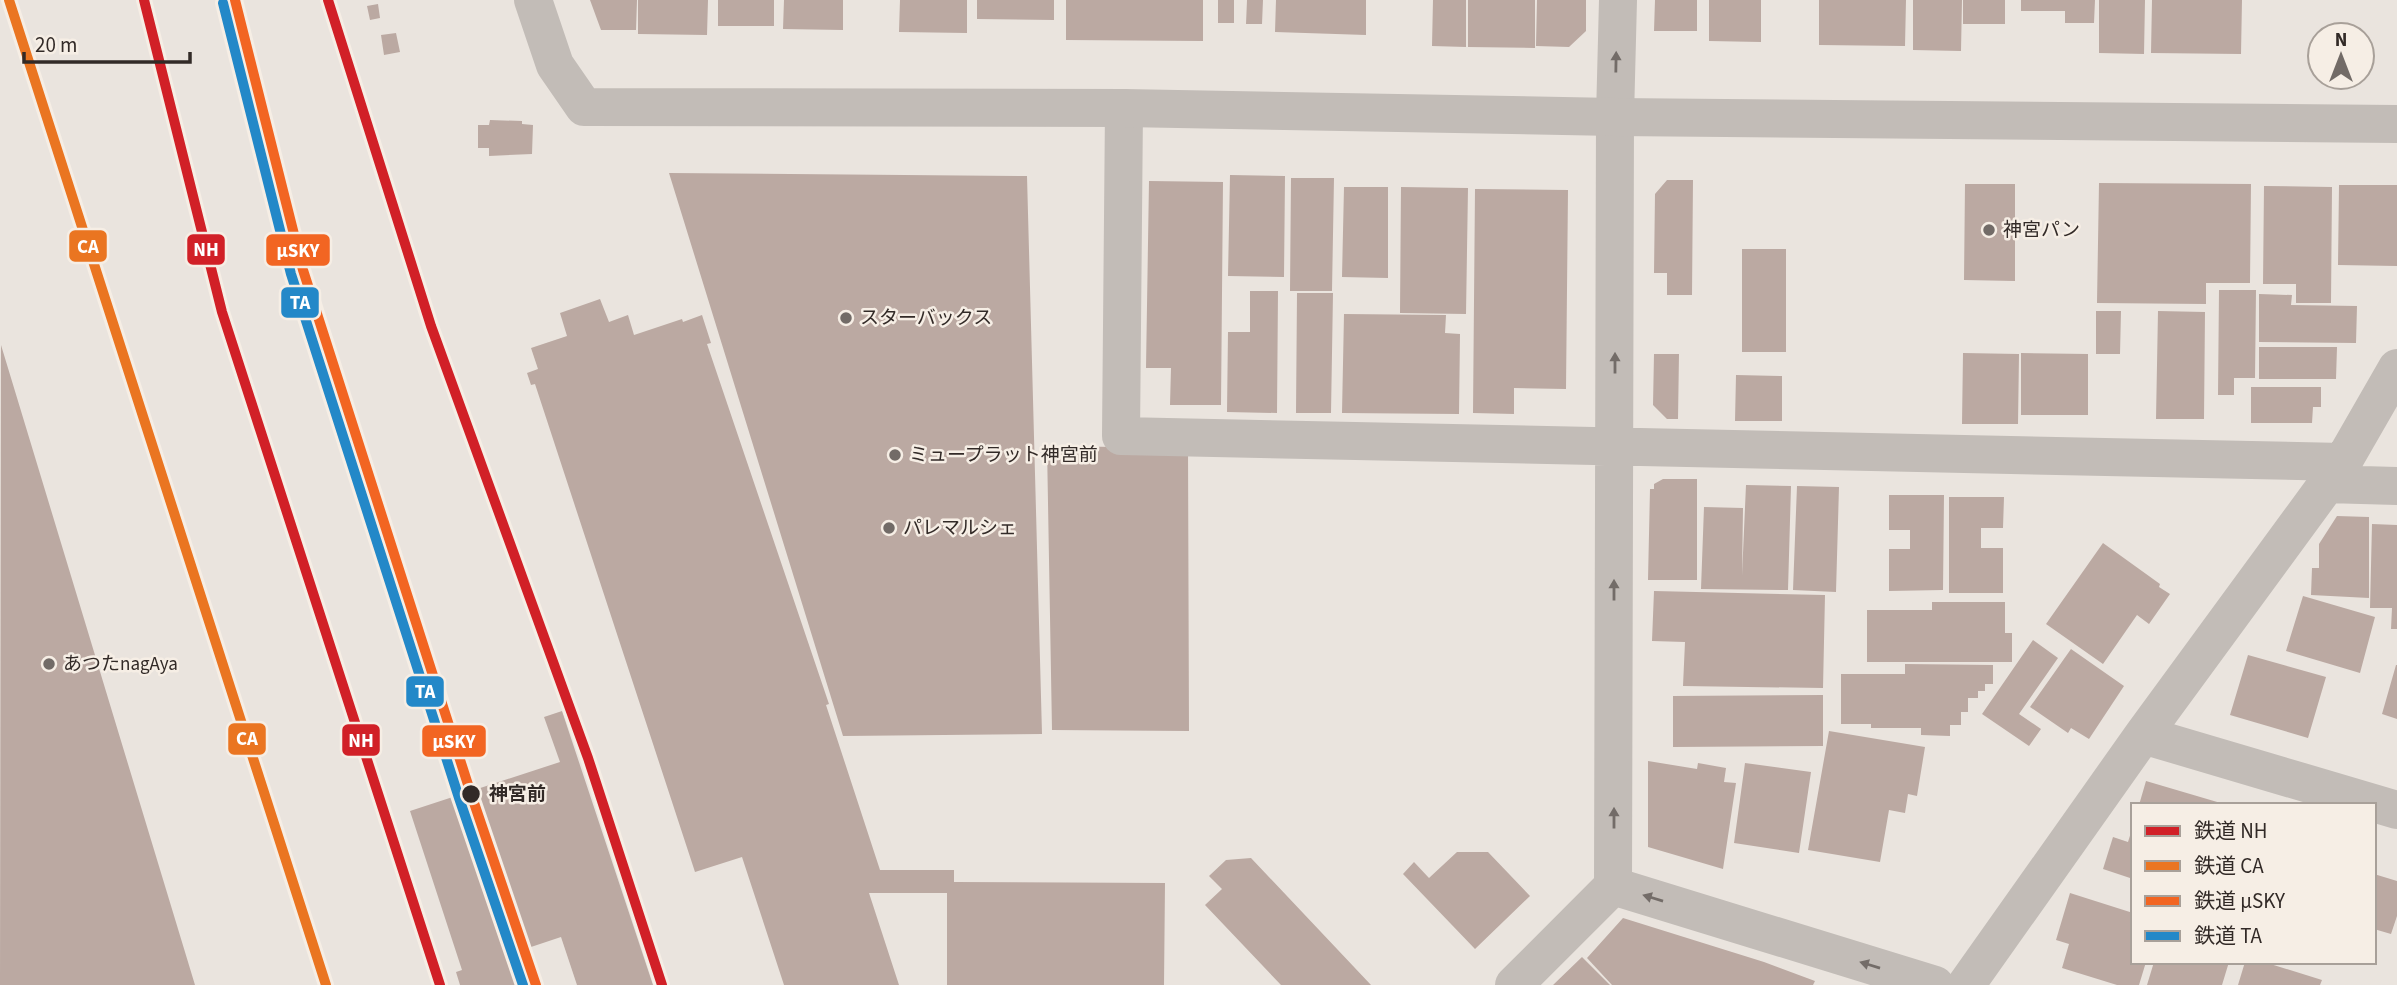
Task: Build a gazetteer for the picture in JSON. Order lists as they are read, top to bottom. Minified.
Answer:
{"places":["神宮パン","スターバックス","ミュープラット神宮前","パレマルシェ","あつたnagAya","神宮前"],"lines":["rail line NH","rail line CA","rail line μSKY","rail line TA"],"legend":["鉄道 NH","鉄道 CA","鉄道 μSKY","鉄道 TA"],"scale_bar":"20 m","north":"top"}
